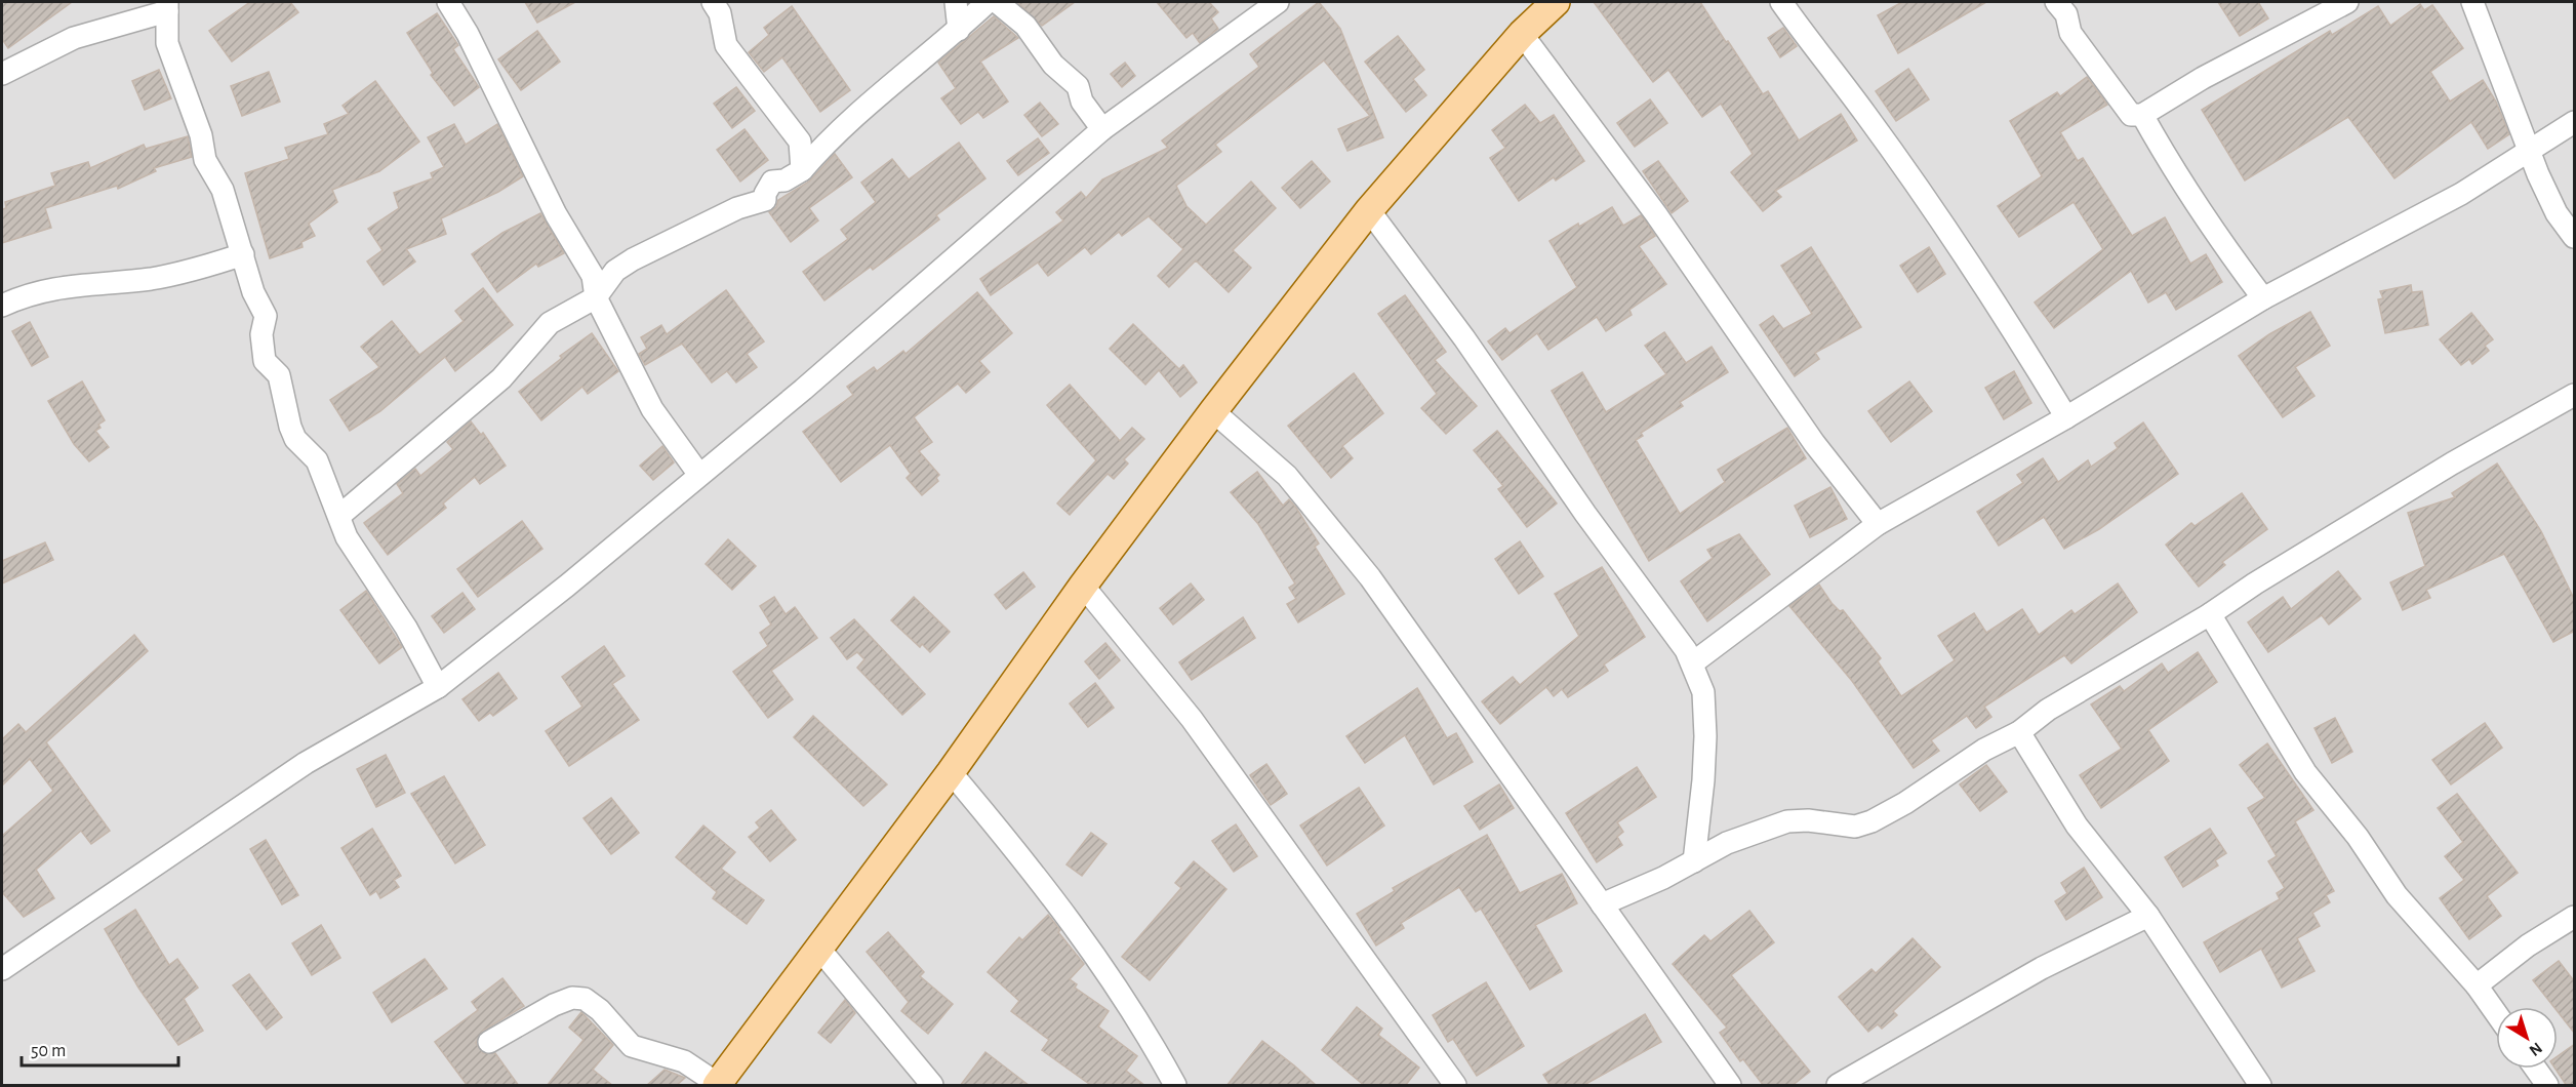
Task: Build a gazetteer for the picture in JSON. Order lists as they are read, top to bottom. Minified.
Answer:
{"scale_bar":"50 m","north":"bottom right"}
